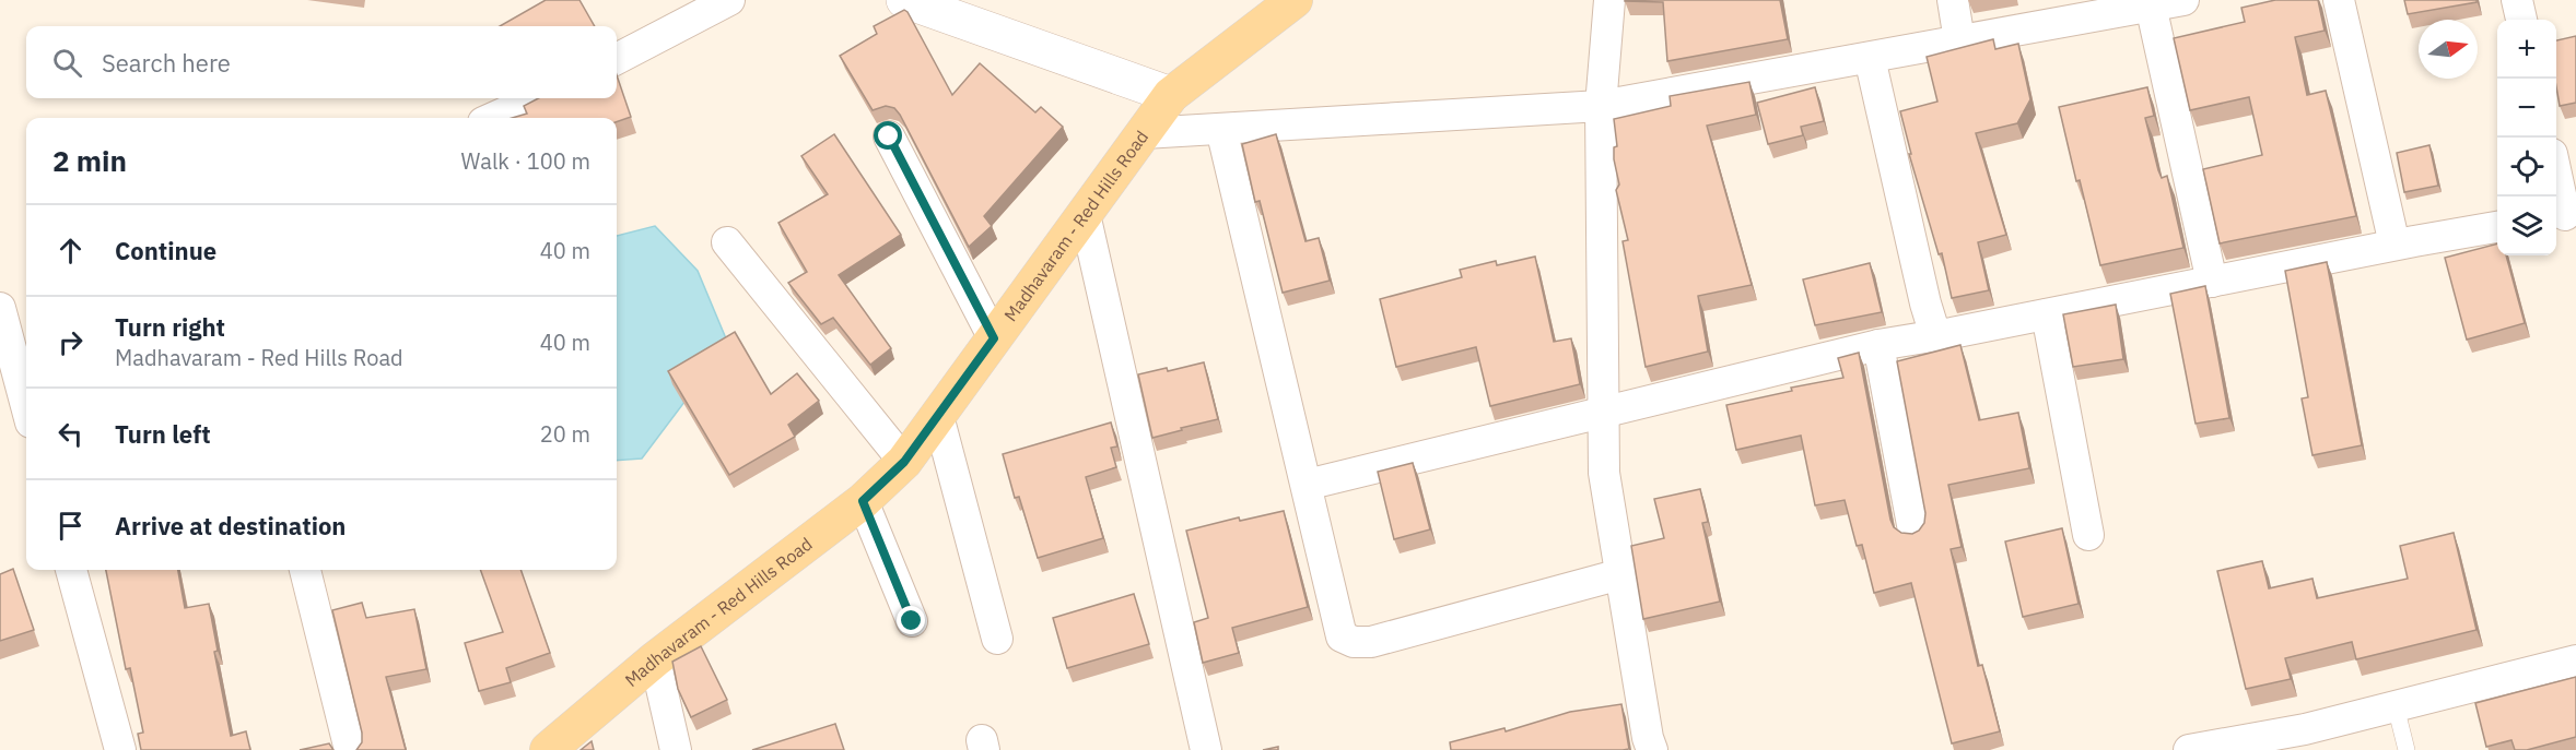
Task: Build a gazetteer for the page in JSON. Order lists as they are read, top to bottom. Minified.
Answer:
{"streets":{"main road":["Madhavaram - Red Hills Road"]},"north":"right","page":{"map_buttons":["+","−"],"search":"Search here","heading":["2 min","Walk · 100 m"],"list":[["Continue","40 m"],["Turn right","Madhavaram - Red Hills Road","40 m"],["Turn left","20 m"],"Arrive at destination"]}}
